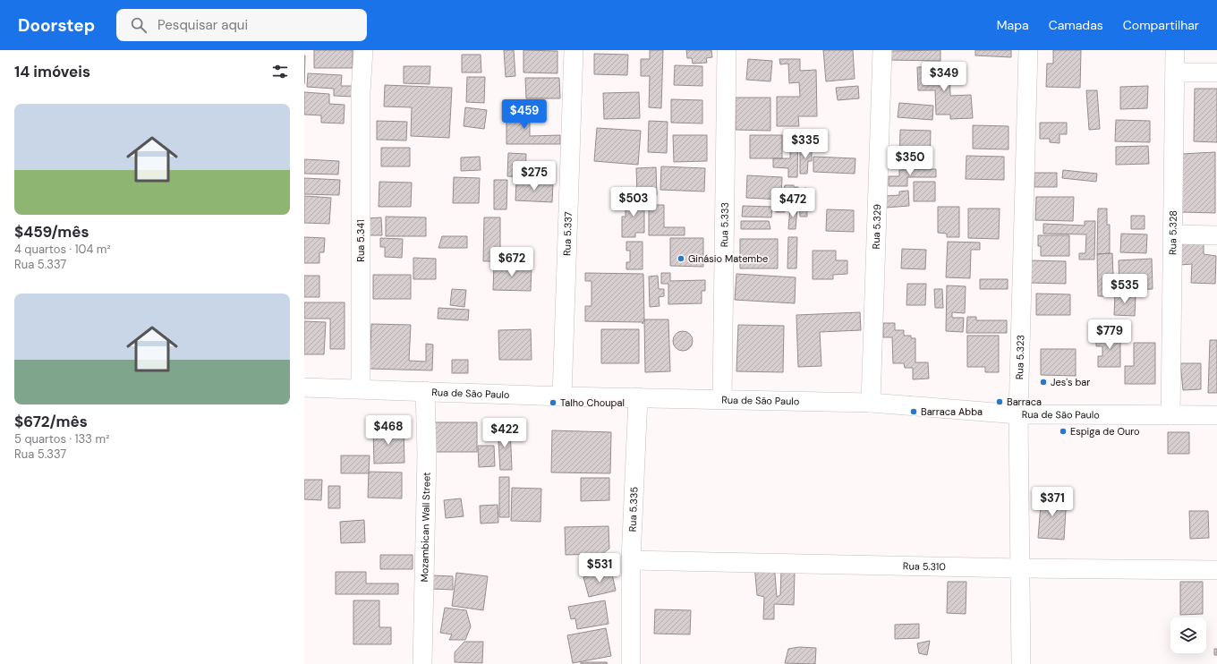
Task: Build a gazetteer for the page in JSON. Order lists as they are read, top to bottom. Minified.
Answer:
{"streets":{"street":["Rua 5.333","Rua 5.329","Rua 5.328","Rua 5.337","Rua 5.341","Rua 5.323","Rua de São Paulo","Rua 5.335","Mozambican Wall Street","Rua 5.310"]},"crossings":[["Rua 5.333","Rua de São Paulo"],["Rua 5.329","Rua de São Paulo"],["Rua 5.328","Rua de São Paulo"],["Rua 5.337","Rua de São Paulo"],["Rua 5.341","Rua de São Paulo"],["Rua 5.323","Rua de São Paulo"],["Rua 5.323","Rua 5.310"],["Rua de São Paulo","Rua 5.335"],["Rua de São Paulo","Mozambican Wall Street"],["Rua 5.335","Rua 5.310"]],"places":["Ginásio Matembe","Jes's bar","Barraca","Talho Choupal","Barraca Abba","Espiga de Ouro"],"page":{"header":"Doorstep","search":"Pesquisar aqui","nav":["Mapa","Camadas","Compartilhar"],"heading":"14 imóveis","price":["$349","$459","$335","$350","$275","$503","$472","$672","$535","$779","$468","$422","$371","$531"],"list":[{"name":"$459/mês","note":"4 quartos · 104 m² · Rua 5.337"},{"name":"$672/mês","note":"5 quartos · 133 m² · Rua 5.337"}]}}
